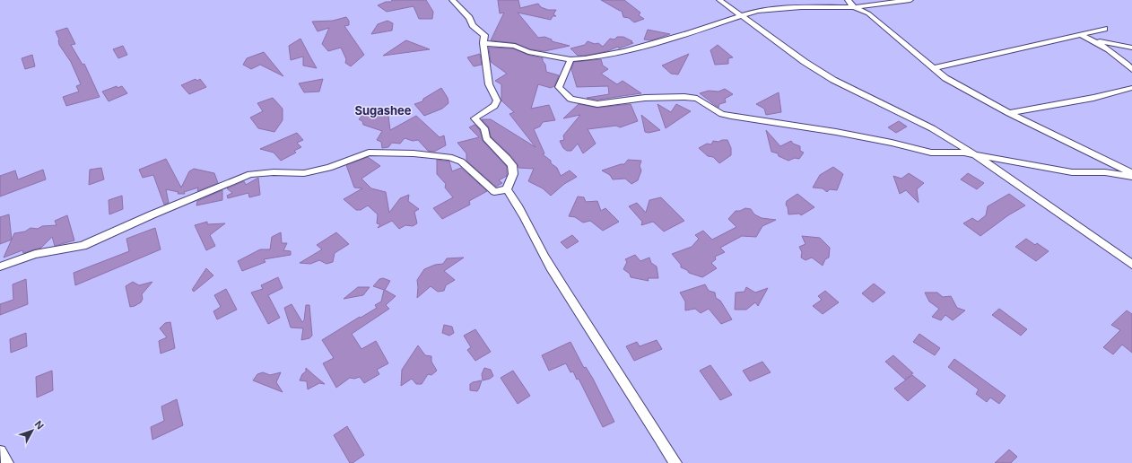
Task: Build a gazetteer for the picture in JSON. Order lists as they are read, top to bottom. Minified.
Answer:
{"districts":["Sugashee"],"north":"top right"}
